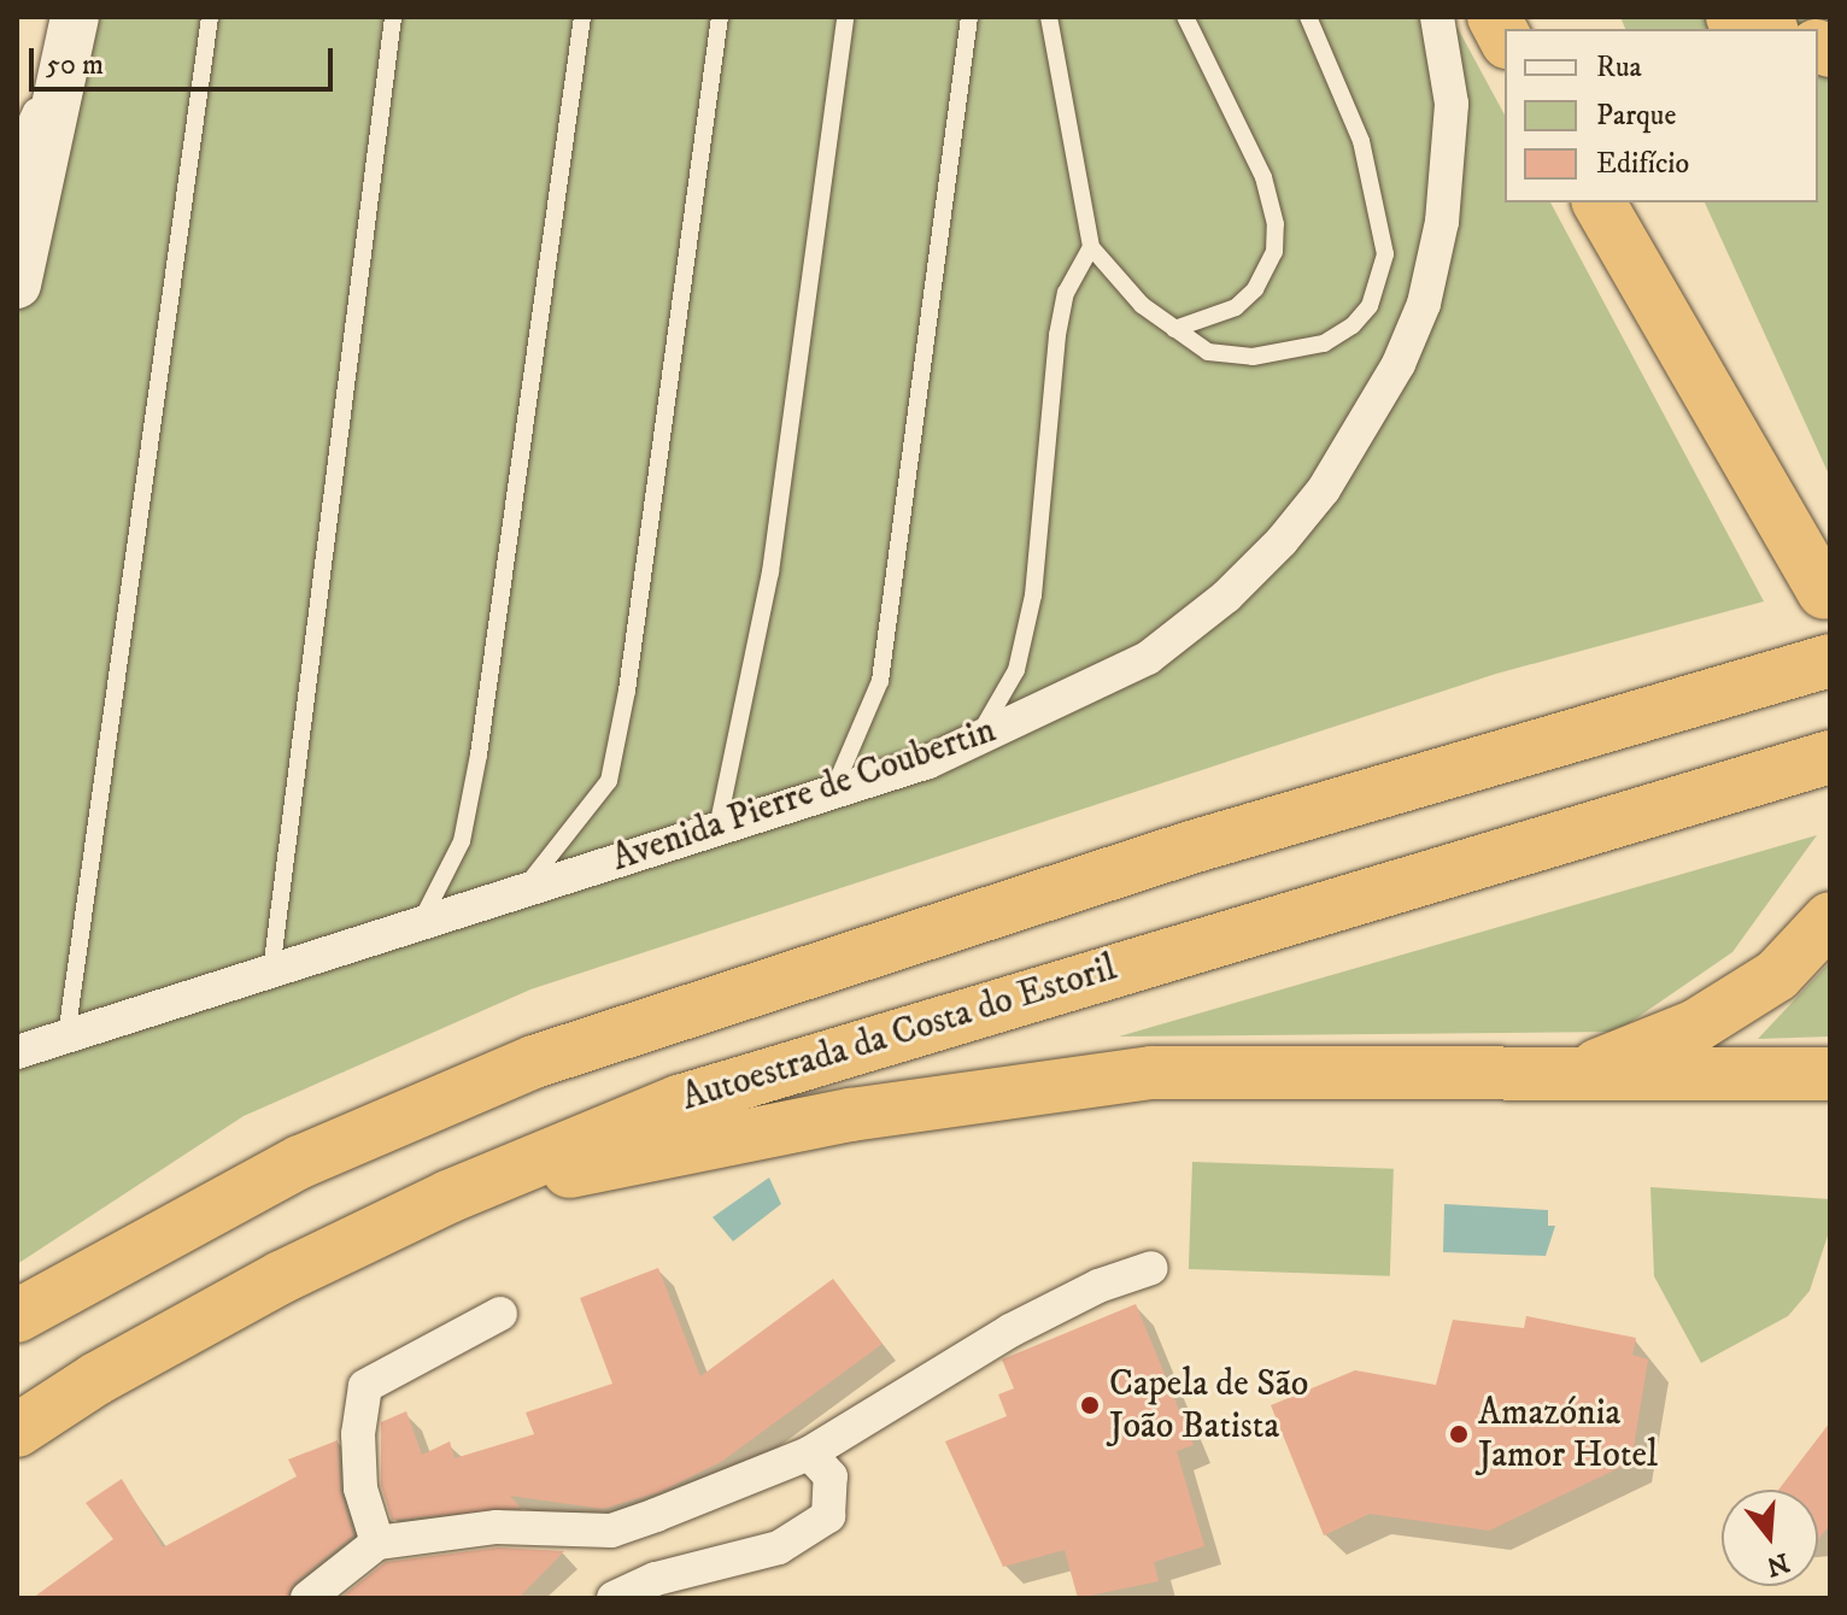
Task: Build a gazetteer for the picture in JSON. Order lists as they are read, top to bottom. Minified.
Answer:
{"streets":{"highway":["Autoestrada da Costa do Estoril"],"street":["Avenida Pierre de Coubertin"]},"places":["Capela de São João Batista","Amazónia Jamor Hotel"],"legend":["Rua","Parque","Edifício"],"scale_bar":"50 m","north":"bottom"}
